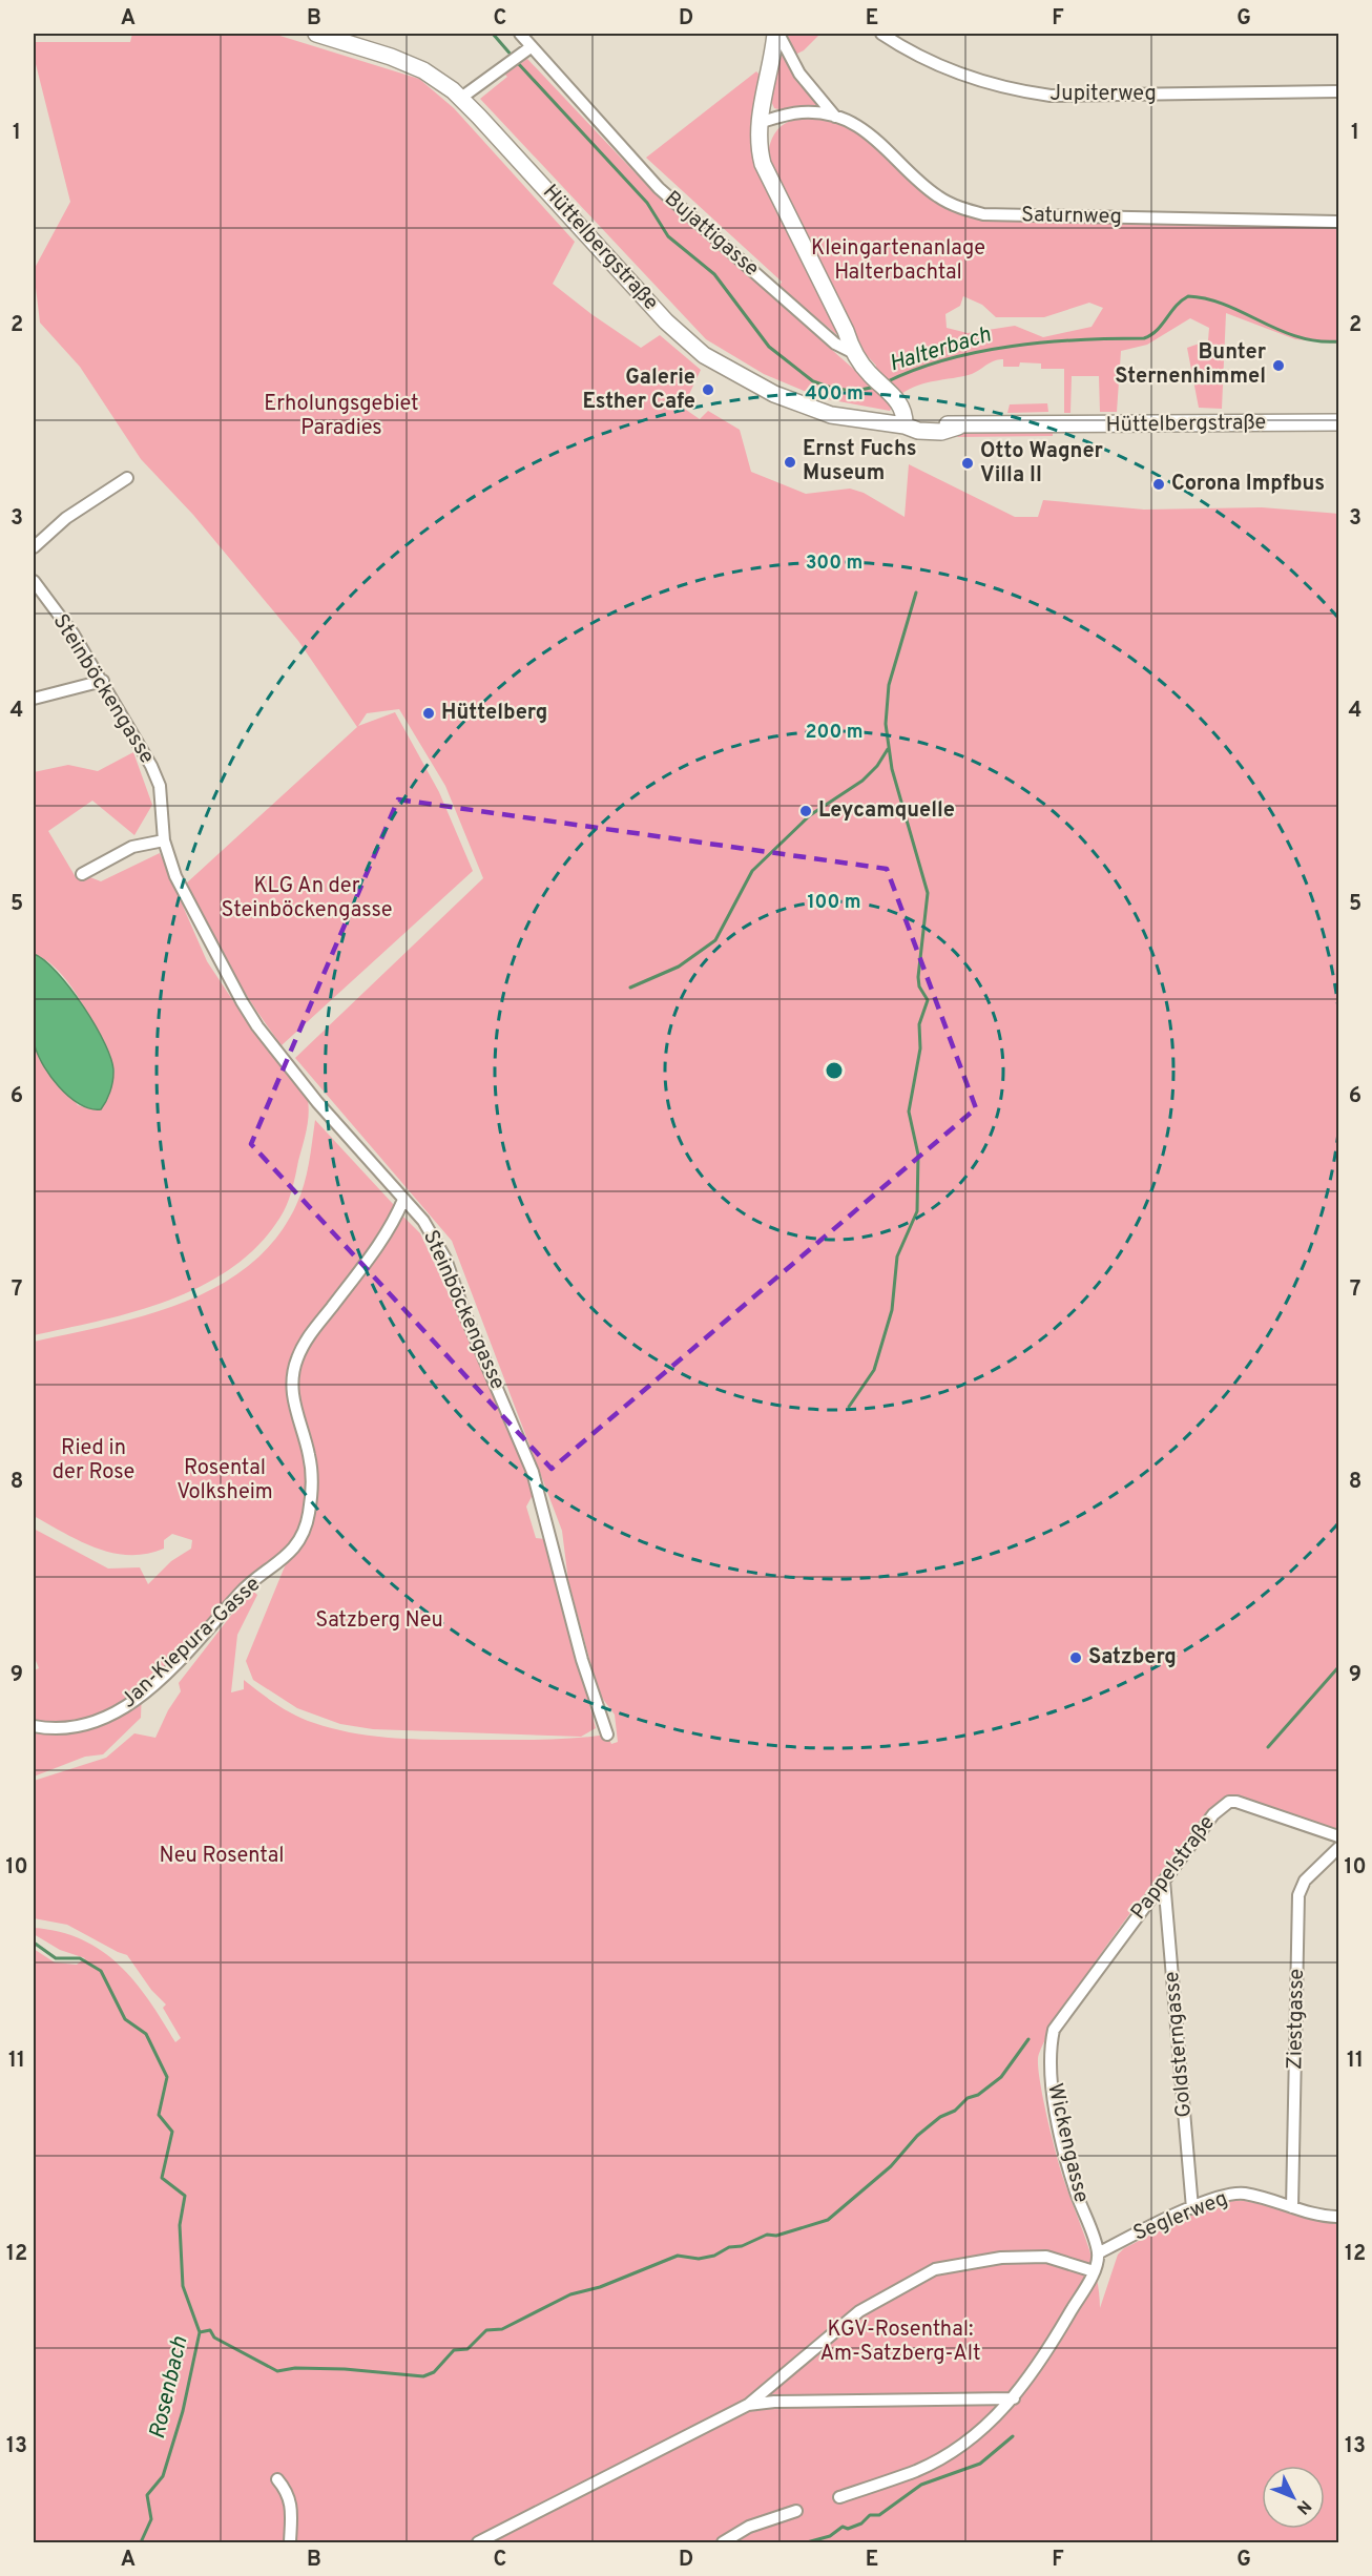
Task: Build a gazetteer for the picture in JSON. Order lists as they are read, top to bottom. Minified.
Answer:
{"streets":{"main road":["Bujattigasse","Hüttelbergstraße"],"street":["Jupiterweg","Saturnweg","Steinböckengasse","Jan-Kiepura-Gasse","Pappelstraße","Ziestgasse","Goldsterngasse","Wickengasse","Seglerweg"]},"crossings":[["Bujattigasse","Hüttelbergstraße"],["Steinböckengasse","Jan-Kiepura-Gasse"],["Pappelstraße","Goldsterngasse"],["Pappelstraße","Wickengasse"],["Ziestgasse","Seglerweg"],["Goldsterngasse","Seglerweg"],["Wickengasse","Seglerweg"]],"water":["Halterbach","Rosenbach"],"parks":["Kleingartenanlage Halterbachtal","Erholungsgebiet Paradies","KLG An der Steinböckengasse","Ried in der Rose","Rosental Volksheim","Satzberg Neu","Neu Rosental","KGV-Rosenthal: Am-Satzberg-Alt"],"places":["Bunter Sternenhimmel","Galerie Esther Cafe","Ernst Fuchs Museum","Otto Wagner Villa II","Corona Impfbus","Hüttelberg","Leycamquelle","Satzberg"],"north":"bottom right","grid":{"columns":["A","B","C","D","E","F","G"],"rows":["1","2","3","4","5","6","7","8","9","10","11","12","13"]},"rings":["400 m","300 m","200 m","100 m"]}
